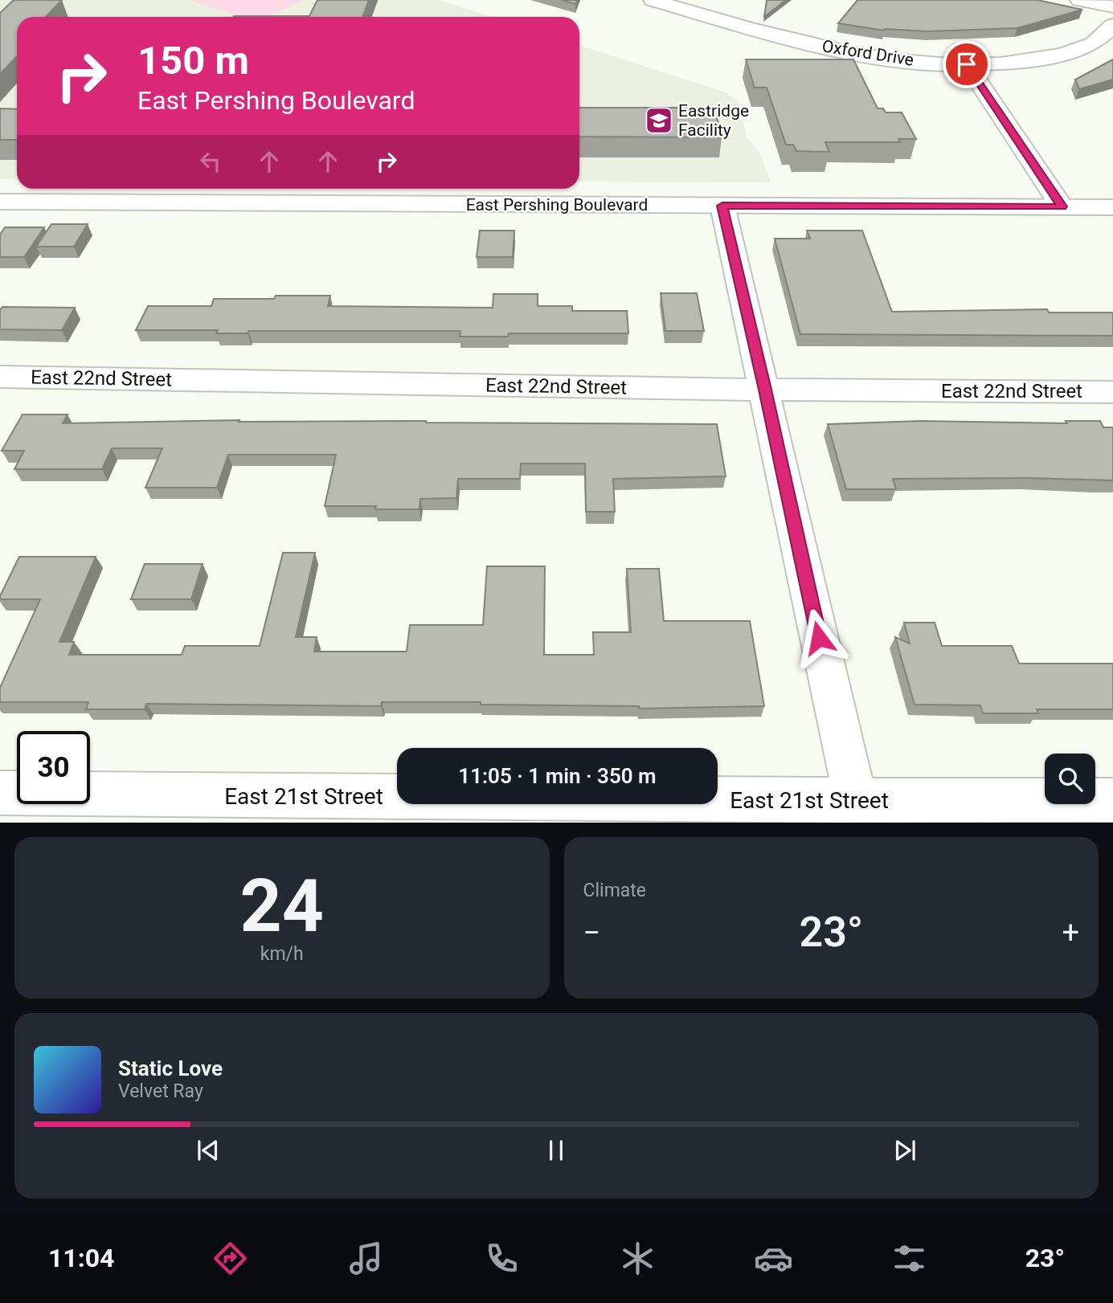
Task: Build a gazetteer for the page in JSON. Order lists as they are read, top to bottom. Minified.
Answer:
{"streets":{"street":["Oxford Drive","East Pershing Boulevard","East 22nd Street","East 21st Street"]},"places":{"school or university":["Eastridge Facility"]},"page":{"turn":["150 m","East Pershing Boulevard"],"limit":"30","trip":"11:05 · 1 min · 350 m","tile":[["24","km/h"],"Climate"],"heat":["−","23°","+"],"song":["Static Love","Velvet Ray"],"tabs":["11:04","23°"]}}
